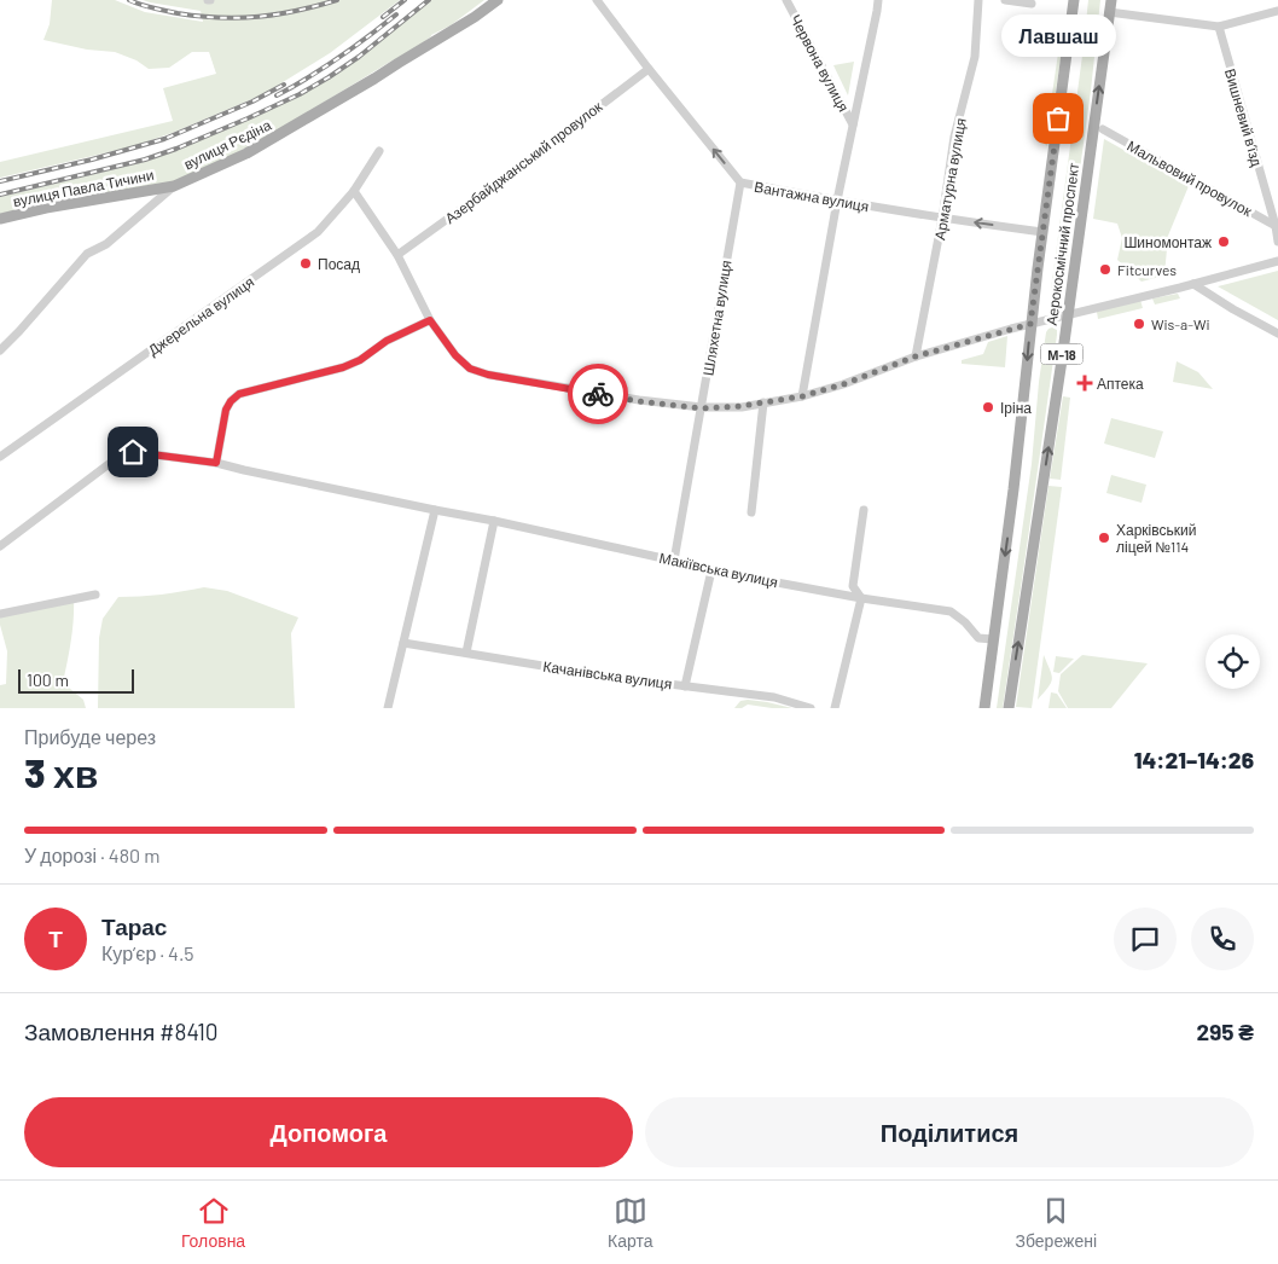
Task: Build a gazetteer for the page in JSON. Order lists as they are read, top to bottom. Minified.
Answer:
{"streets":{"main road":["вулиця Рєдіна","вулиця Павла Тичини","Аерокосмічний проспект","М-18"],"street":["Червона вулиця","Вишневий в’їзд","Азербайджанський провулок","Мальвовий провулок","Арматурна вулиця","Вантажна вулиця","Джерельна вулиця","Шляхетна вулиця","Макіївська вулиця","Качанівська вулиця"]},"crossings":[["Вишневий в’їзд","Мальвовий провулок"],["вулиця Рєдіна","вулиця Павла Тичини"],["Азербайджанський провулок","Вантажна вулиця"],["Арматурна вулиця","Вантажна вулиця"],["Вантажна вулиця","Аерокосмічний проспект"],["Вантажна вулиця","Шляхетна вулиця"],["Аерокосмічний проспект","Макіївська вулиця"],["Шляхетна вулиця","Макіївська вулиця"]],"one_way":["Вантажна вулиця"],"places":{"other":["Лавшаш","Шиномонтаж","Посад","Fitcurves","Wis-a-Wi","Іріна","Харківський ліцей №114"],"health":["Аптека"]},"scale_bar":"100 m","page":{"bubble":"Лавшаш","scale":"100 m","heading":["3 хв","Прибуде через","14:21–14:26"],"panel":["Тарас","Кур’єр · 4.5","Замовлення #8410","295 ₴"],"bar":"У дорозі · 480 m","round":"Т","buttons":["Допомога","Поділитися"],"tabs":["Головна","Карта","Збережені"]}}
